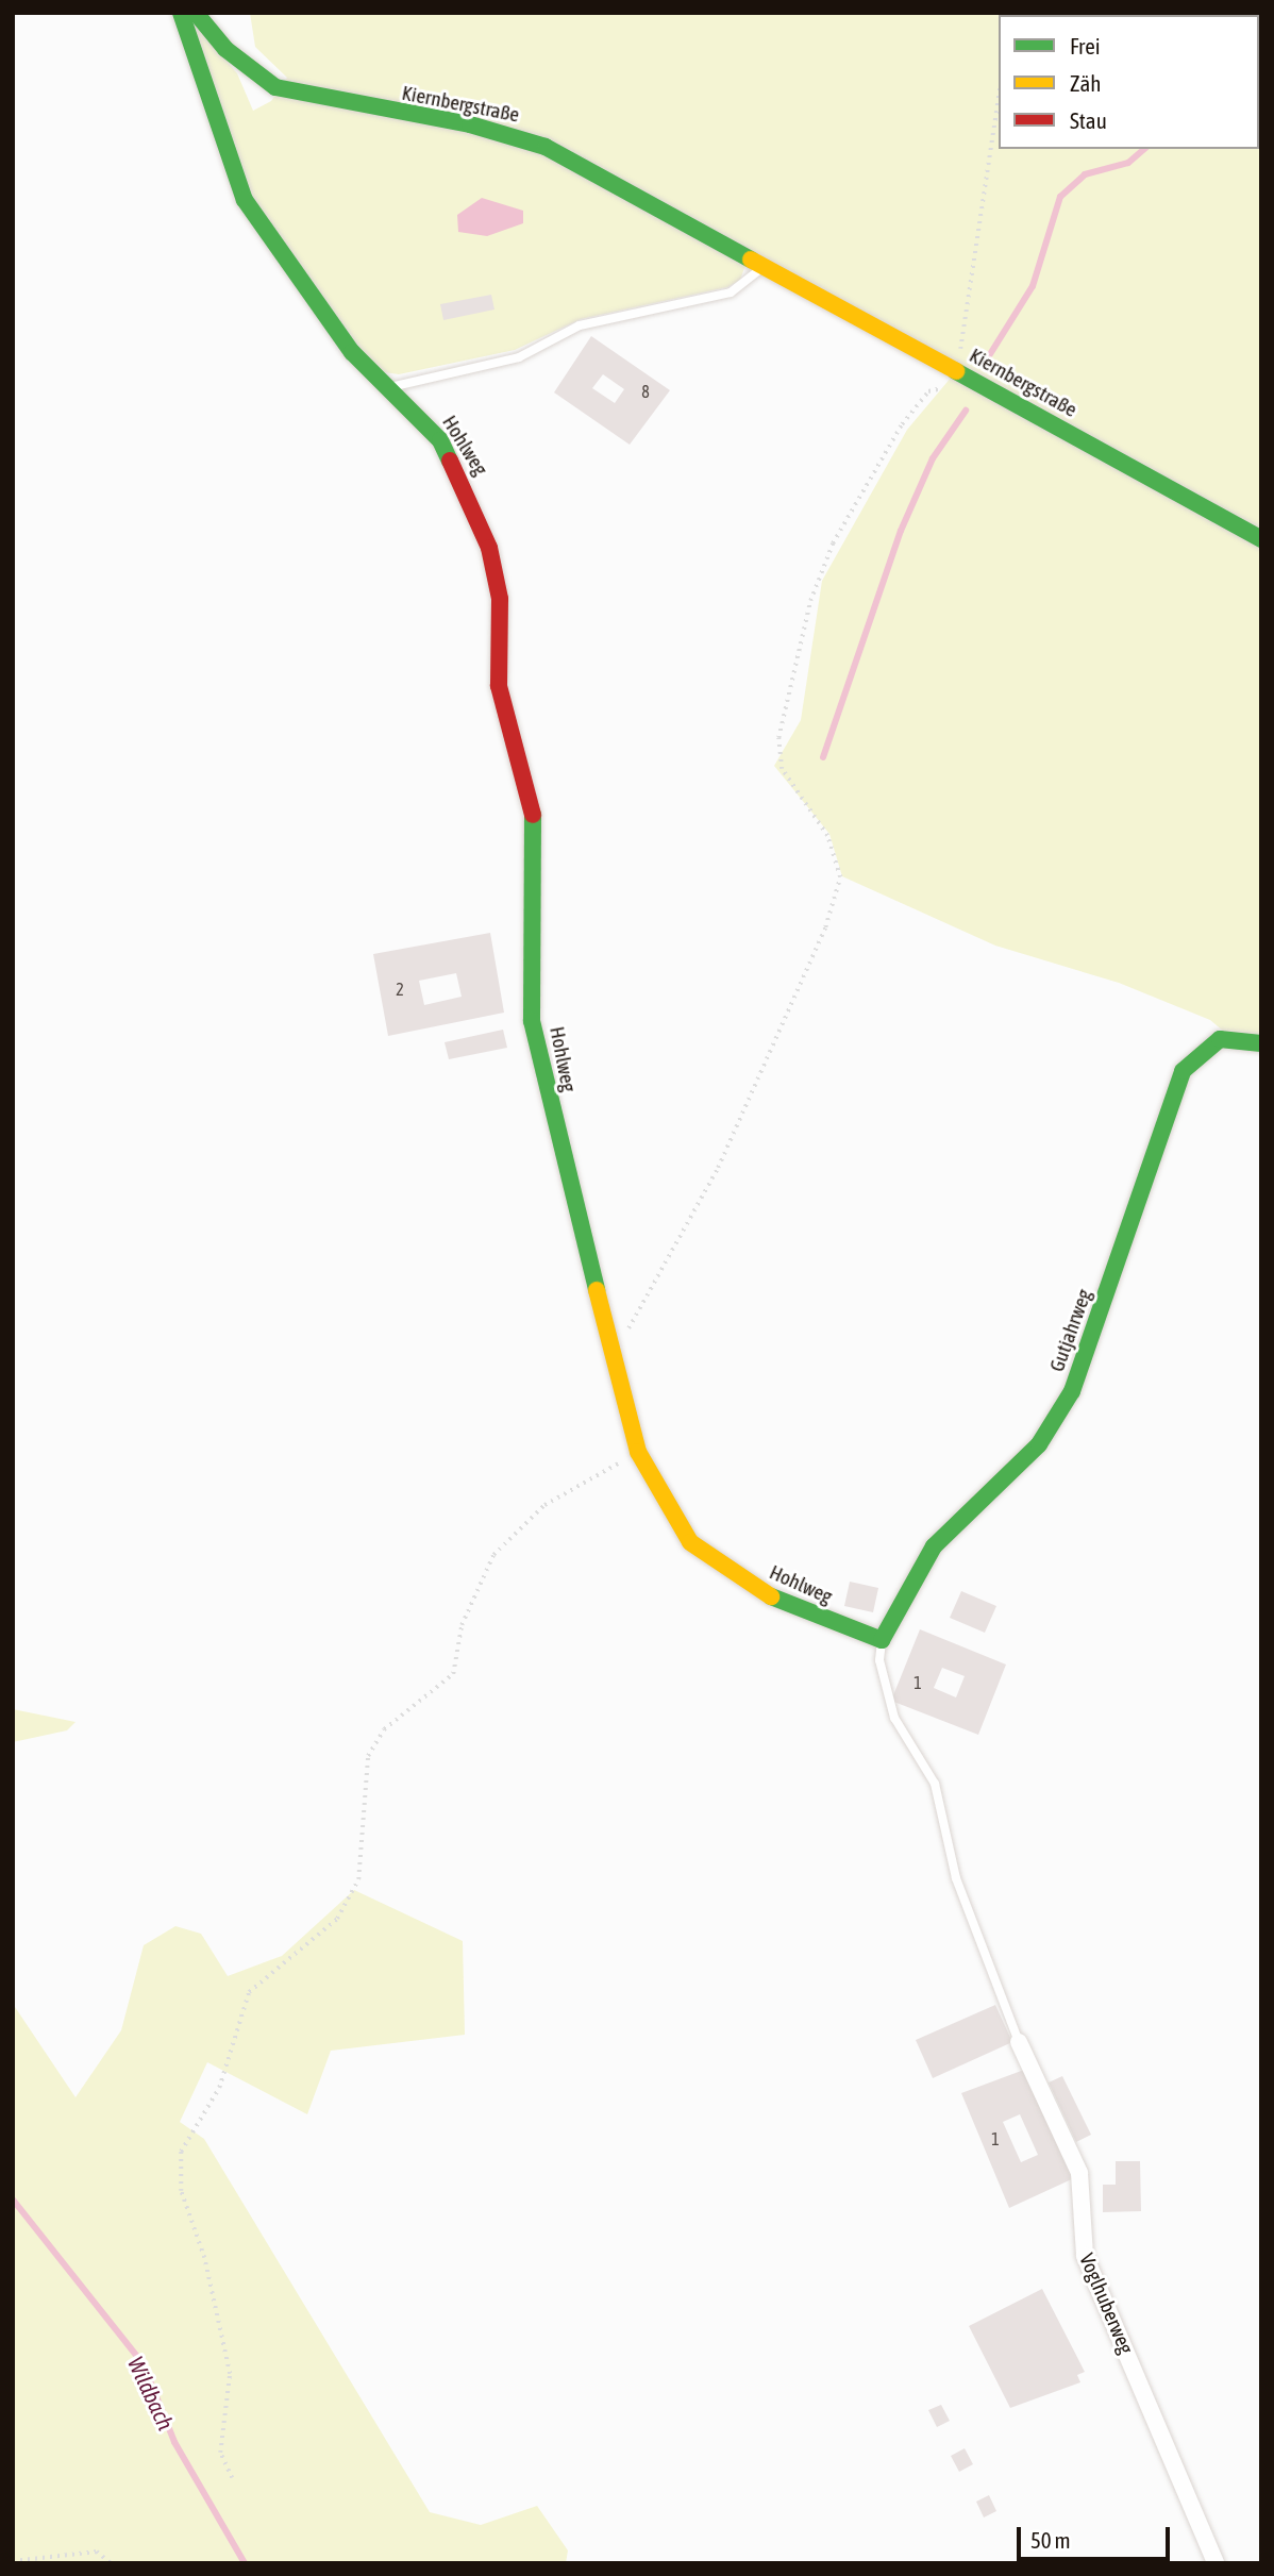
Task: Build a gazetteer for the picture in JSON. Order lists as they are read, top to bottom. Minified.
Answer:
{"streets":{"street":["Kiernbergstraße","Hohlweg","Gutjahrweg","Voglhuberweg"]},"crossings":[["Hohlweg","Gutjahrweg"]],"water":["Wildbach"],"house_numbers":["8","2","1","1"],"legend":["Frei","Zäh","Stau"],"scale_bar":"50 m"}
